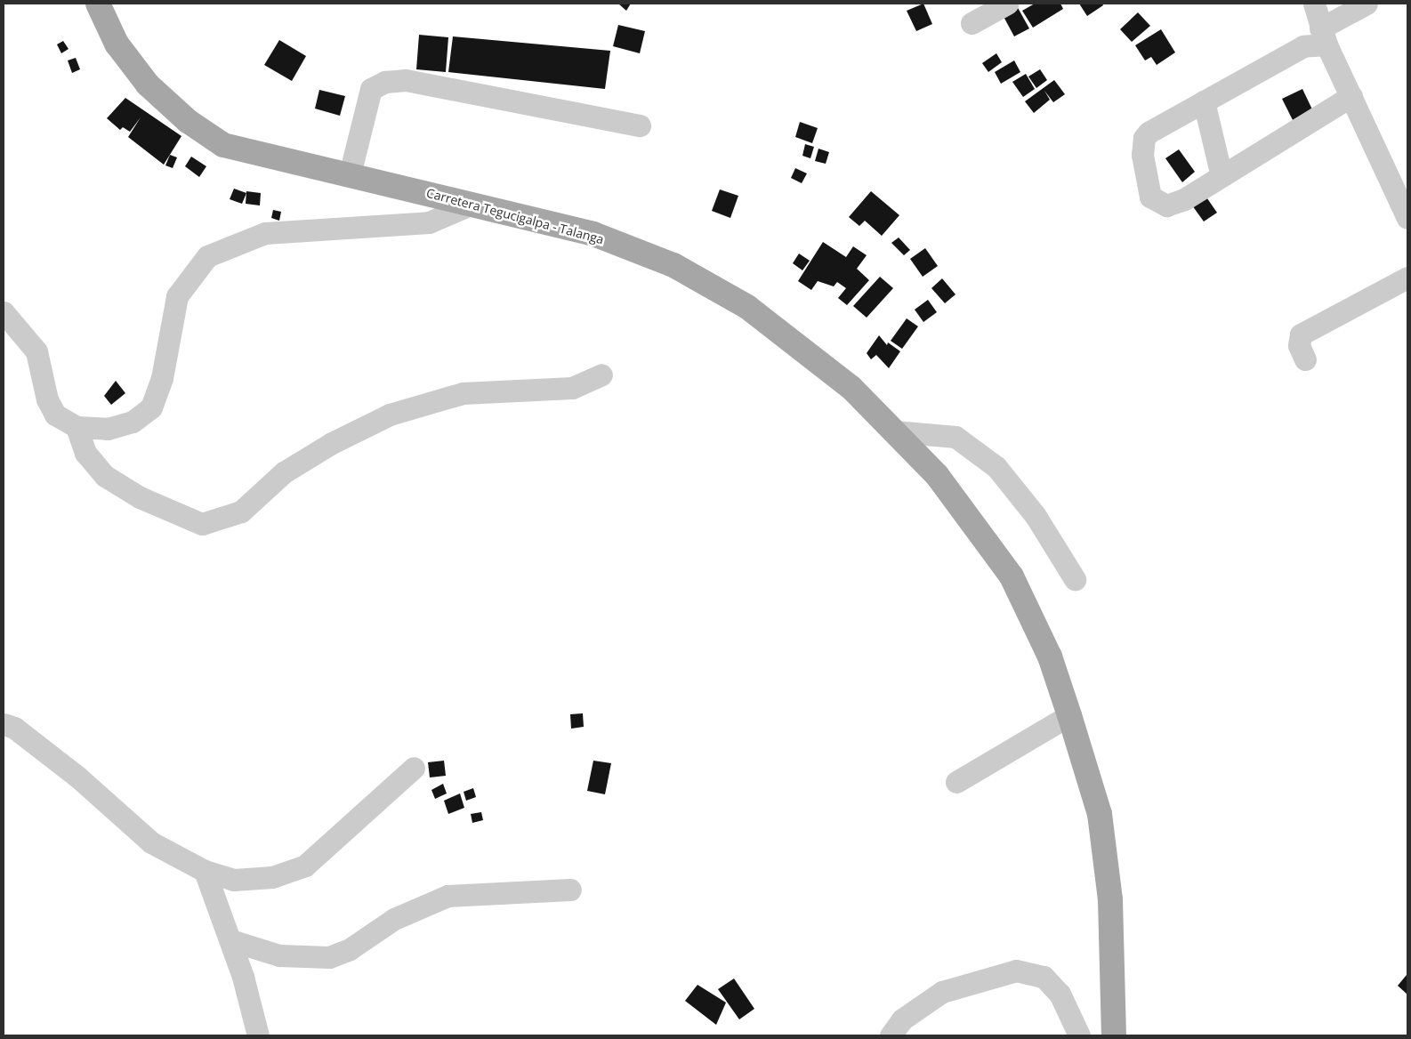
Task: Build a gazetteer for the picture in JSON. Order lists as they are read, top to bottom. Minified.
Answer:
{"streets":{"main road":["Carretera Tegucigalpa - Talanga"]}}
